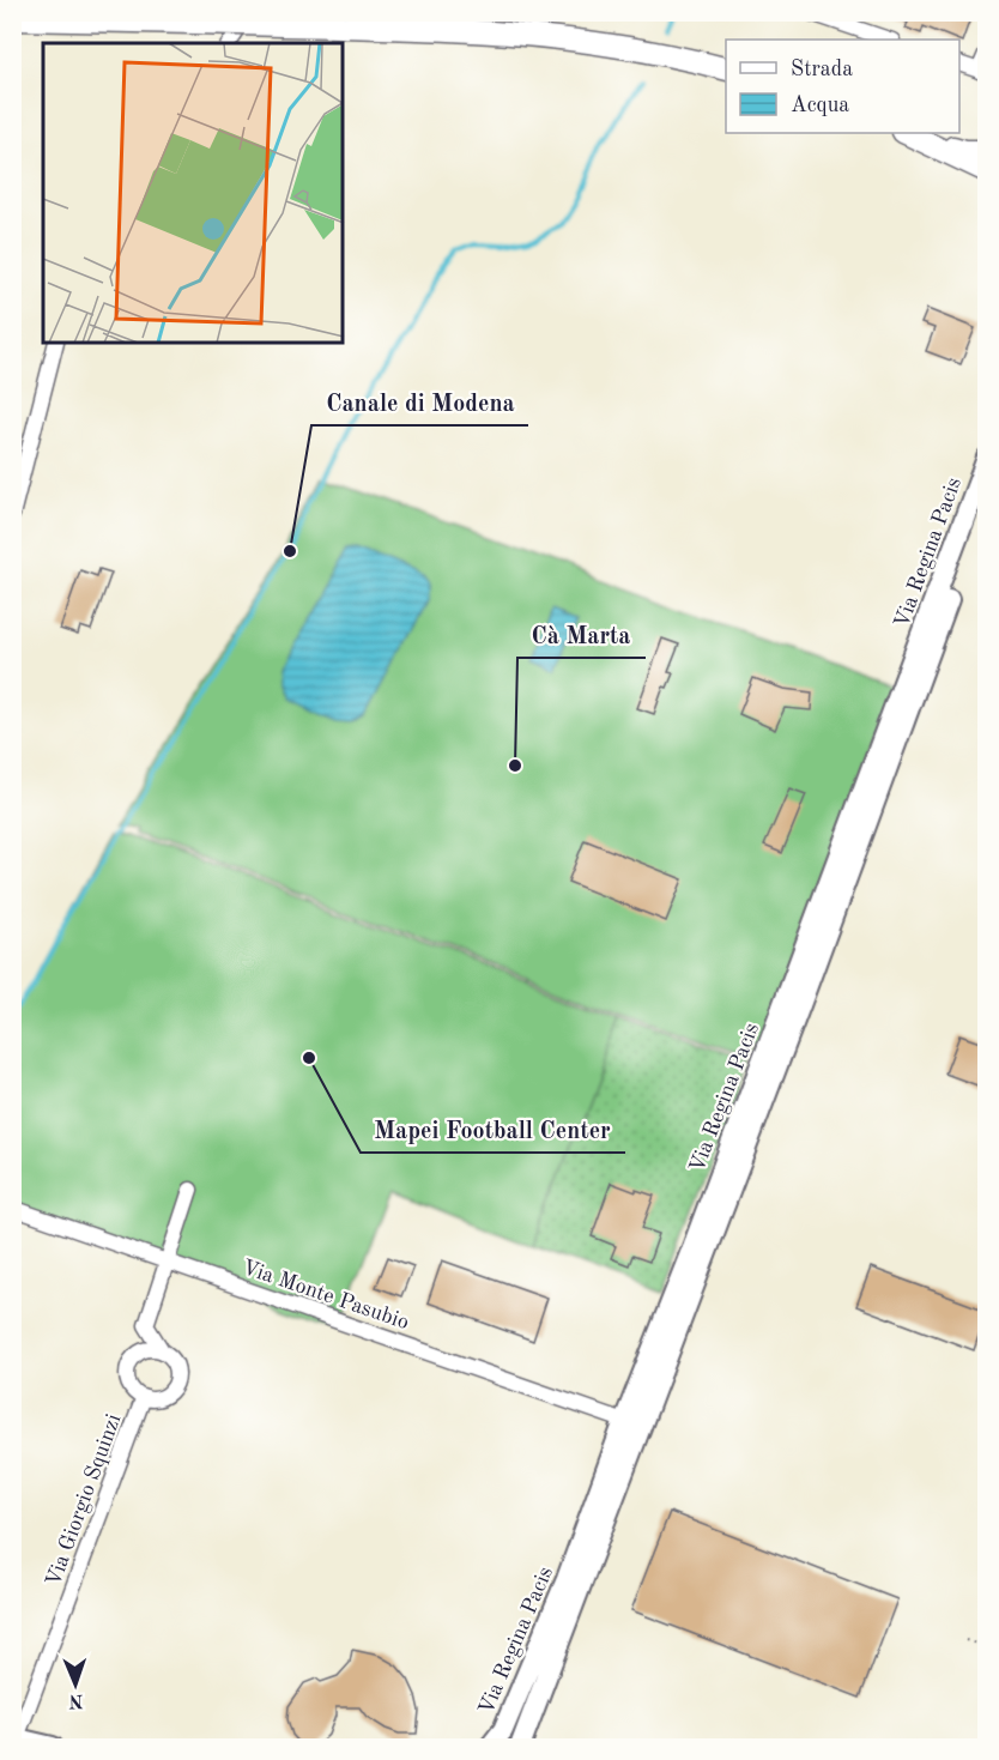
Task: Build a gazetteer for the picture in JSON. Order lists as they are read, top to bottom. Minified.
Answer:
{"streets":{"street":["Via Regina Pacis","Via Monte Pasubio","Via Giorgio Squinzi"]},"crossings":[["Via Regina Pacis","Via Monte Pasubio"],["Via Monte Pasubio","Via Giorgio Squinzi"]],"places":["Canale di Modena","Cà Marta","Mapei Football Center"],"legend":["Strada","Acqua"],"north":"bottom"}
